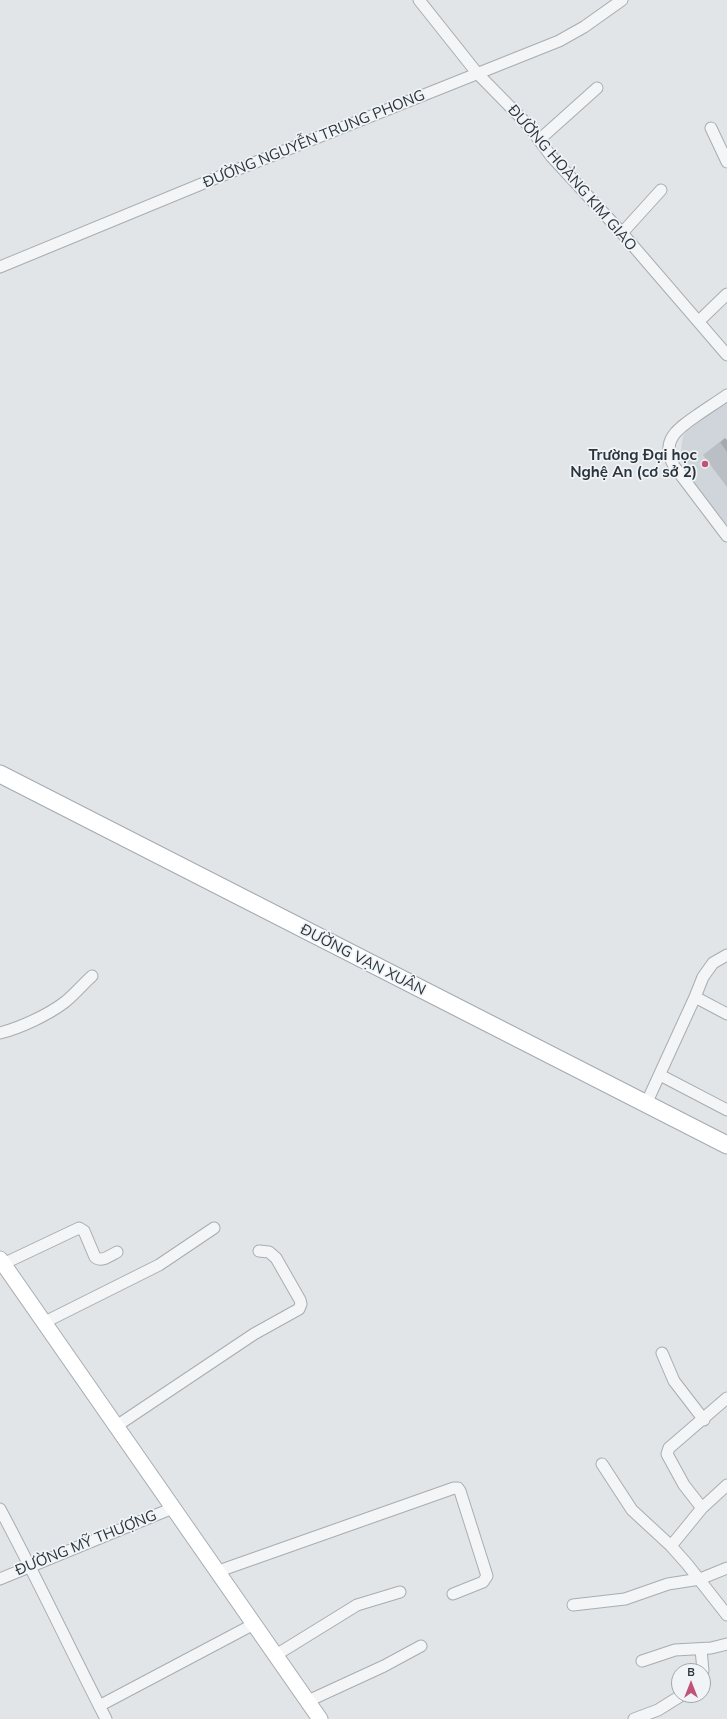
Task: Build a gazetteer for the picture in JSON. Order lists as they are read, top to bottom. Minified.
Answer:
{"streets":{"main road":["ĐƯỜNG VẠN XUÂN"],"street":["ĐƯỜNG NGUYỄN TRUNG PHONG","ĐƯỜNG HOÀNG KIM GIAO","ĐƯỜNG MỸ THƯỢNG"]},"crossings":[["ĐƯỜNG NGUYỄN TRUNG PHONG","ĐƯỜNG HOÀNG KIM GIAO"]],"places":["Trường Đại học Nghệ An (cơ sở 2)"],"north":"top"}
